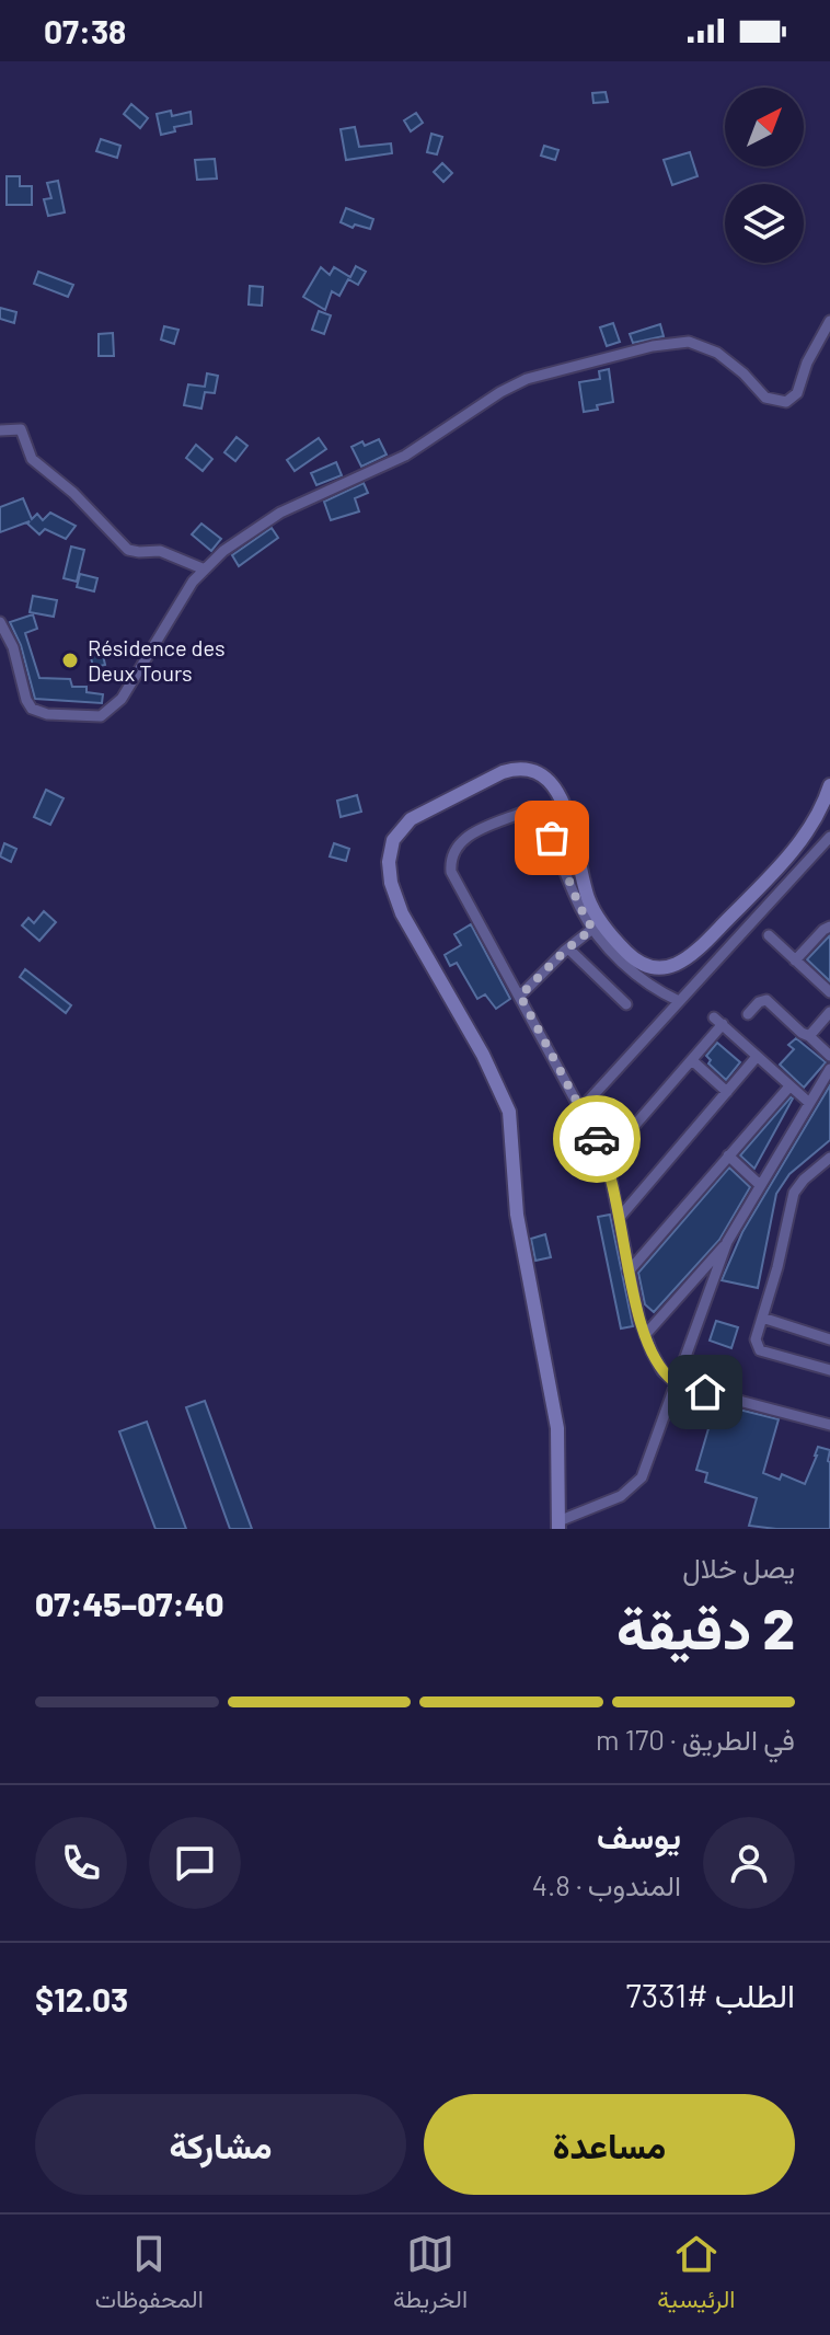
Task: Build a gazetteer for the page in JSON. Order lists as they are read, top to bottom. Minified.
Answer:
{"places":["Résidence des Deux Tours"],"north":"top right","page":{"status":"07:38","heading":["2 دقيقة","يصل خلال","07:40–07:45"],"panel":["يوسف","المندوب · 4.8","الطلب #7331","$12.03"],"bar":"في الطريق · 170 m","buttons":["مساعدة","مشاركة"],"tabs":["الرئيسية","الخريطة","المحفوظات"]}}
